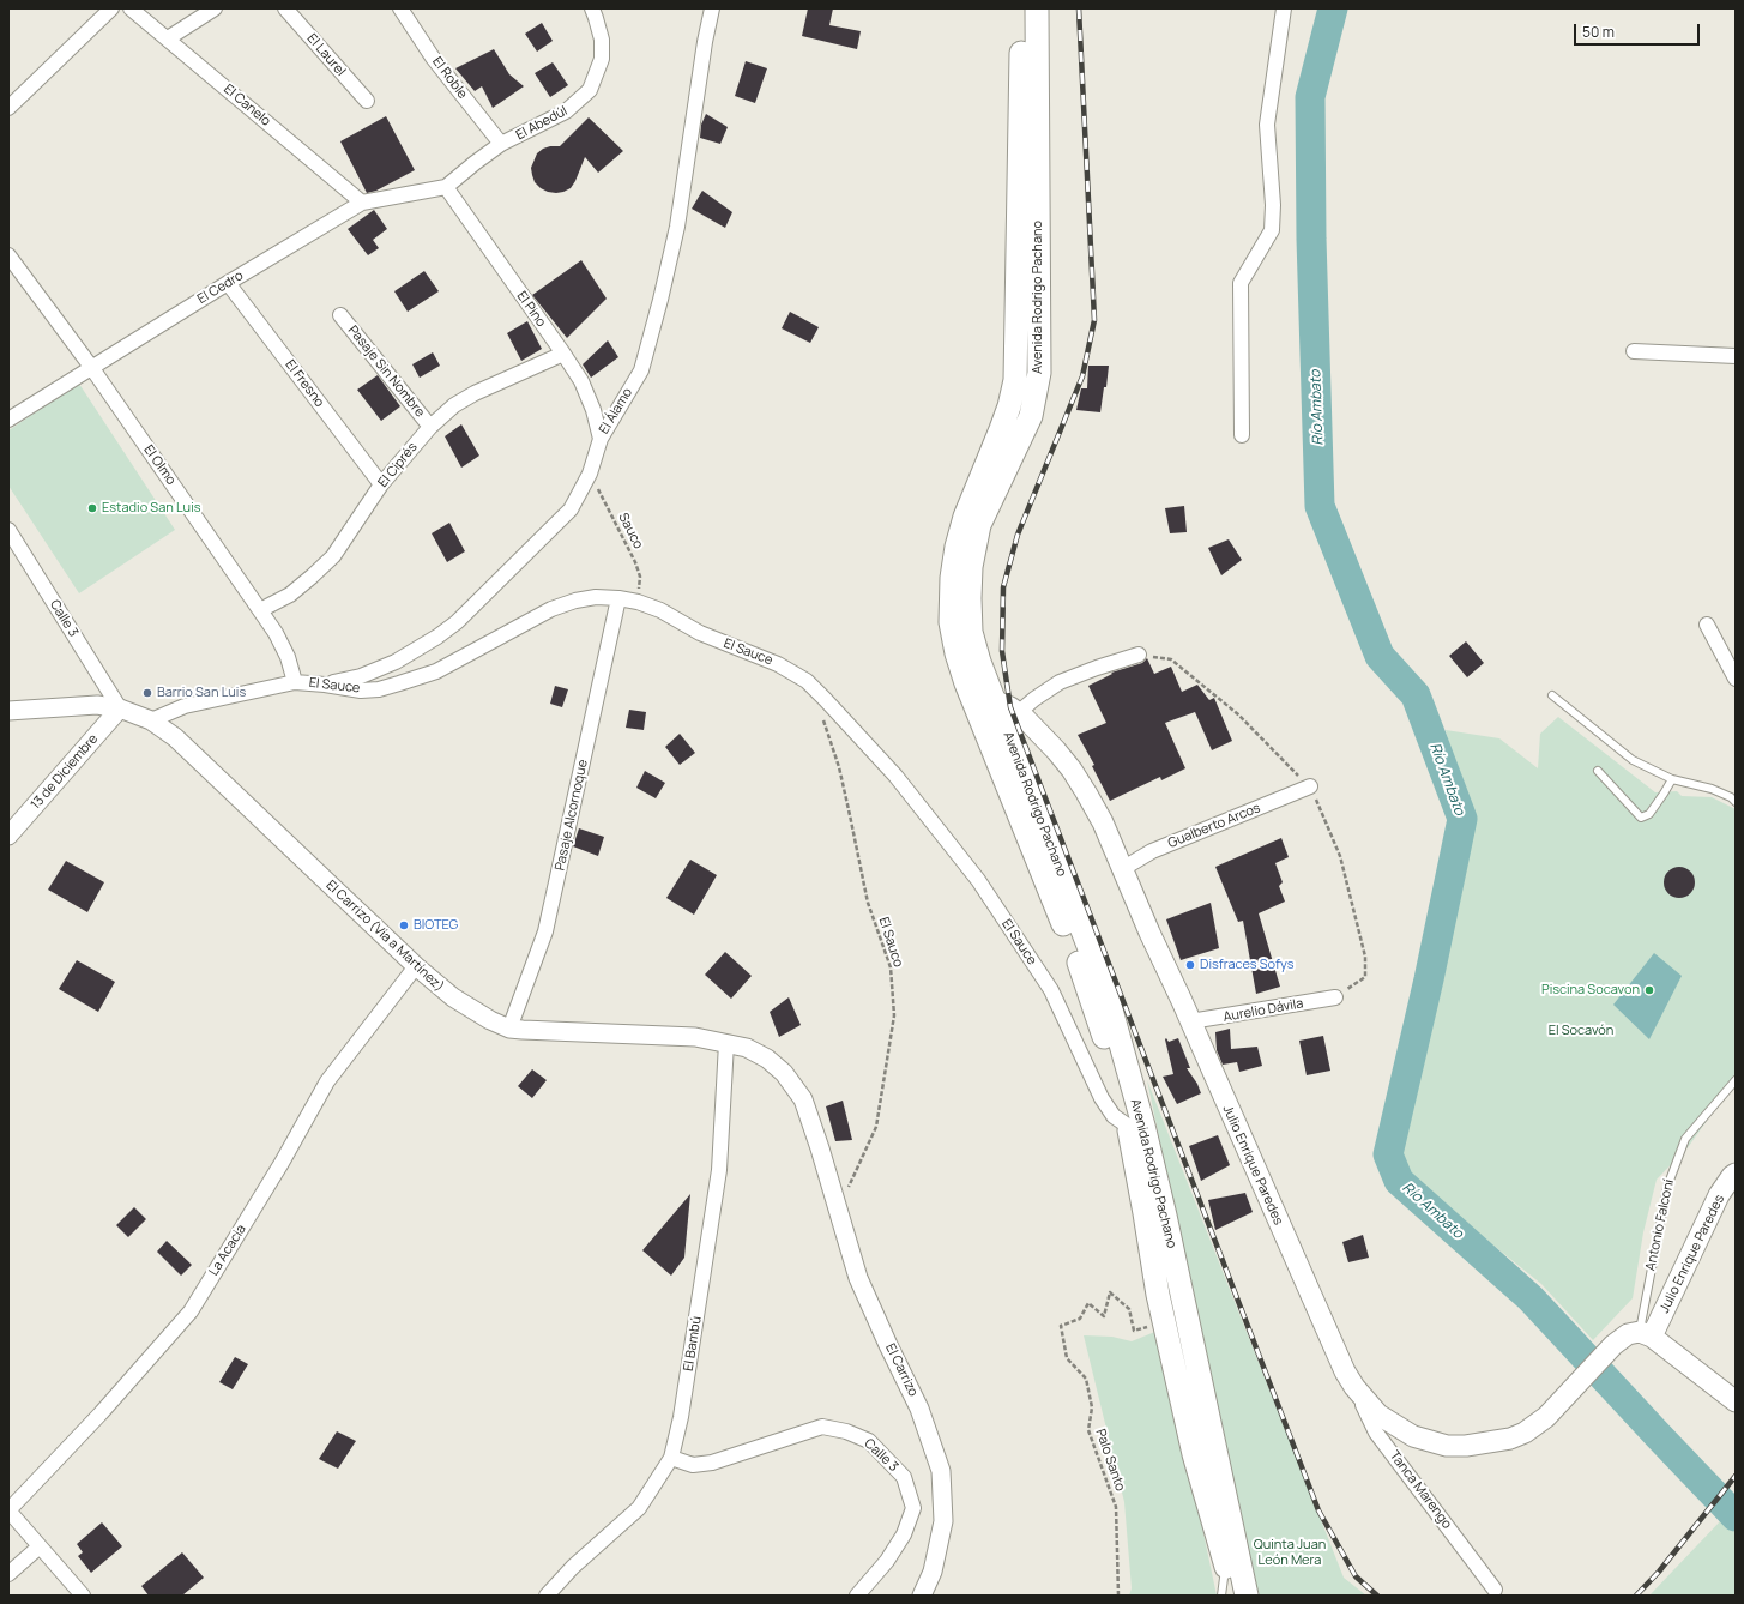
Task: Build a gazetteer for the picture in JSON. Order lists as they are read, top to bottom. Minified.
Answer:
{"streets":{"main road":["Avenida Rodrigo Pachano","Julio Enrique Paredes"],"street":["El Laurel","El Roble","El Canelo","El Abedúl","El Cedro","El Pino","Pasaje Sin Nombre","El Fresno","El Álamo","El Olmo","El Ciprés","Calle 3","El Sauce","13 de Diciembre","Pasaje Alcornoque","Gualberto Arcos","El Carrizo (Vía a Martínez)","Aurelio Dávila","La Acacia","El Bambú","El Carrizo","Tanca Marengo"],"lane":["Antonio Falconí"],"path":["Sauco","El Sauco","Palo Santo"]},"crossings":[["El Roble","El Abedúl"],["El Canelo","El Cedro"],["El Abedúl","El Cedro"],["El Abedúl","El Pino"],["El Cedro","El Pino"],["El Cedro","El Fresno"],["El Cedro","El Olmo"],["Avenida Rodrigo Pachano","El Sauce"],["Avenida Rodrigo Pachano","Julio Enrique Paredes"],["Avenida Rodrigo Pachano","Palo Santo"],["El Pino","El Álamo"],["El Pino","El Ciprés"],["Pasaje Sin Nombre","El Ciprés"],["El Fresno","El Ciprés"],["El Álamo","Sauco"],["El Álamo","El Sauce"],["El Olmo","El Ciprés"],["El Olmo","El Sauce"],["Sauco","El Sauce"],["Calle 3","13 de Diciembre"],["Calle 3","El Carrizo (Vía a Martínez)"],["Calle 3","El Bambú"],["El Sauce","Pasaje Alcornoque"],["El Sauce","El Carrizo (Vía a Martínez)"],["13 de Diciembre","El Carrizo (Vía a Martínez)"],["Pasaje Alcornoque","El Carrizo (Vía a Martínez)"],["Gualberto Arcos","Julio Enrique Paredes"],["El Carrizo (Vía a Martínez)","La Acacia"],["El Carrizo (Vía a Martínez)","El Bambú"],["El Carrizo (Vía a Martínez)","El Carrizo"],["El Sauco","El Carrizo"],["Aurelio Dávila","Julio Enrique Paredes"],["Julio Enrique Paredes","Antonio Falconí"],["Julio Enrique Paredes","Tanca Marengo"]],"water":["Río Ambato"],"parks":["El Socavón","Quinta Juan León Mera"],"places":["Estadio San Luis","Barrio San Luis","BIOTEG","Disfraces Sofys","Piscina Socavon"],"scale_bar":"50 m"}
